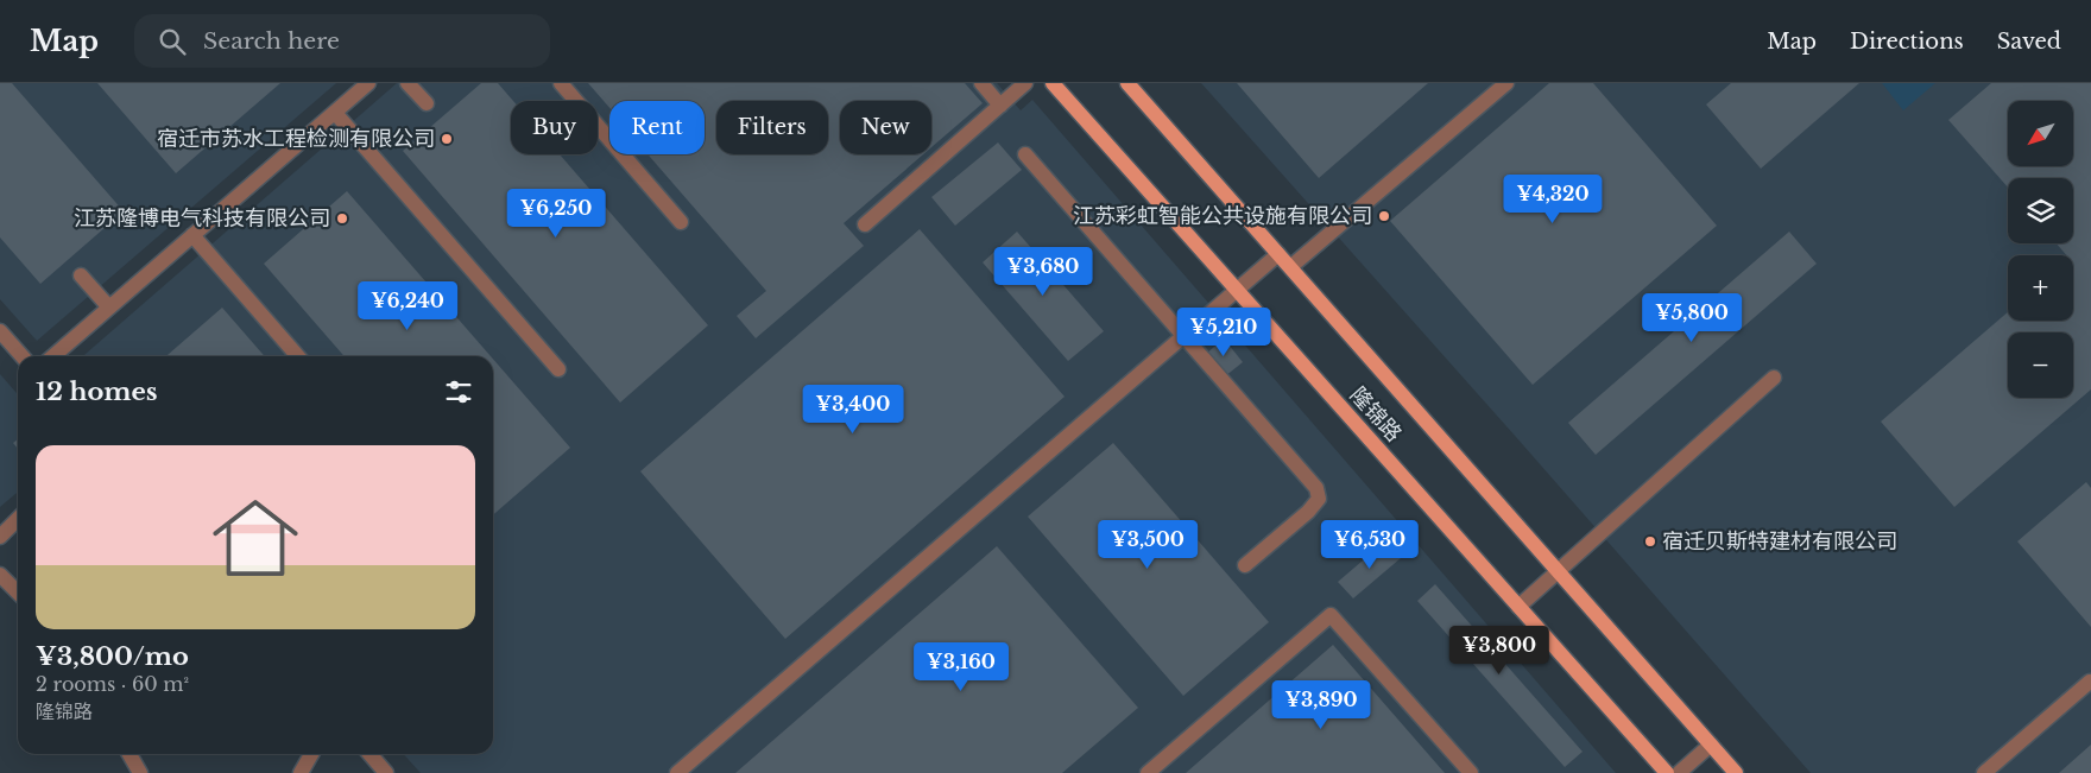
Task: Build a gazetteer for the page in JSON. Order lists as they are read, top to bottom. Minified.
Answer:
{"streets":{"main road":["隆锦路"]},"places":["宿迁市苏水工程检测有限公司","江苏彩虹智能公共设施有限公司","江苏隆博电气科技有限公司","宿迁贝斯特建材有限公司"],"north":"bottom left","page":{"header":"Map","search":"Search here","nav":["Map","Directions","Saved"],"map_buttons":["+","−"],"chip":["Buy","Rent","Filters","New"],"price":["¥4,320","¥6,250","¥3,680","¥6,240","¥5,800","¥5,210","¥3,400","¥3,500","¥6,530","¥3,800","¥3,160","¥3,890"],"heading":"12 homes","list":[{"name":"¥3,800/mo","note":"2 rooms · 60 m² · 隆锦路"}]}}
